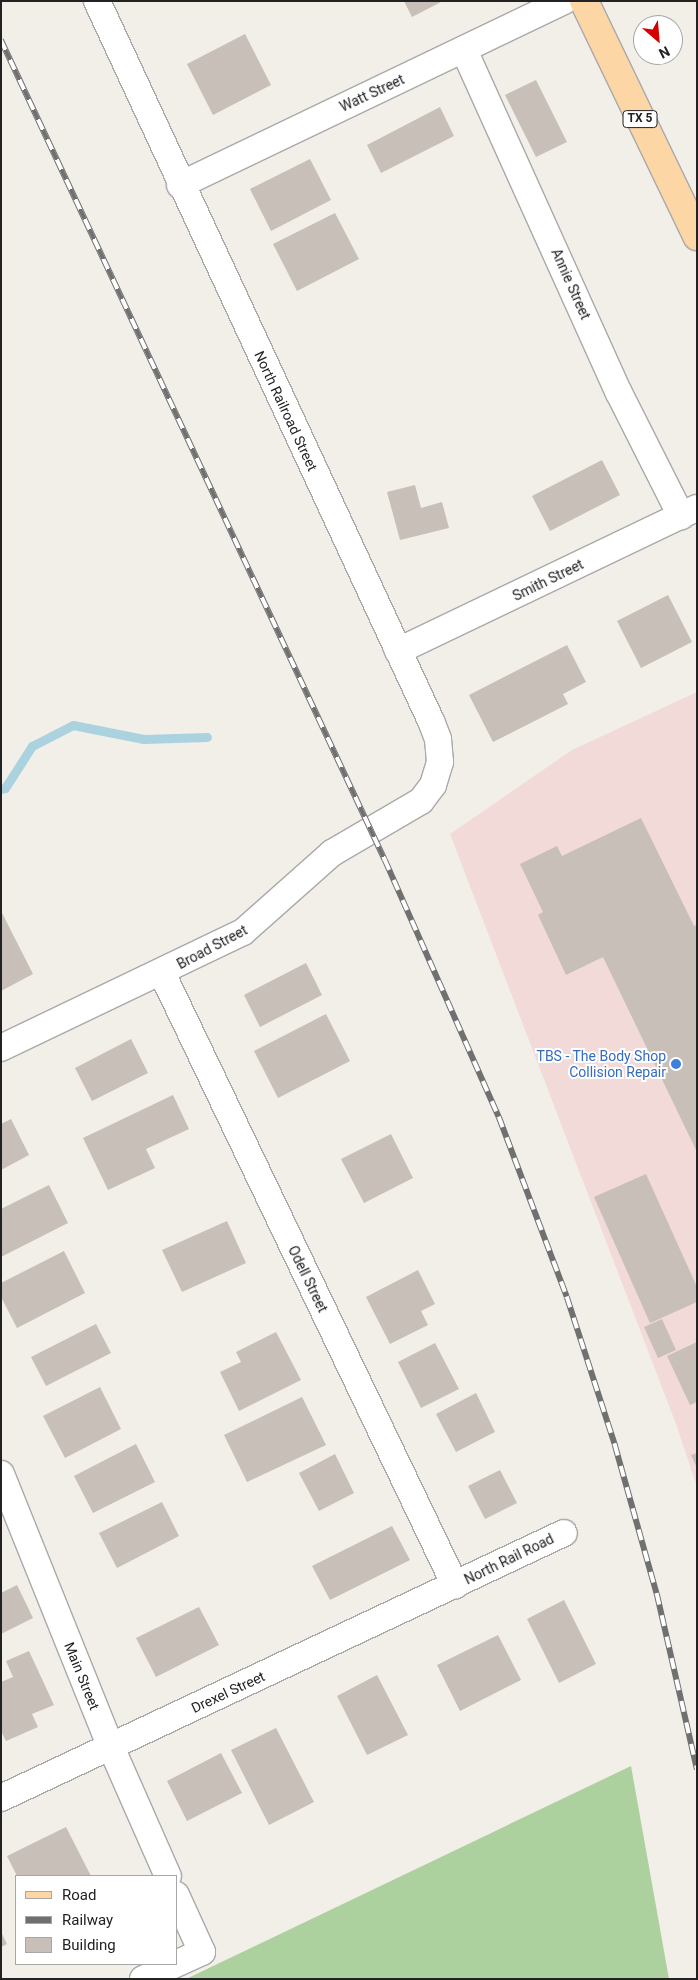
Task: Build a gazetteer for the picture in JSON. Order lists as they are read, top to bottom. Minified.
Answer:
{"streets":{"main road":["TX 5"],"street":["Watt Street","Annie Street","North Railroad Street","Smith Street","Broad Street","Odell Street","North Rail Road","Main Street","Drexel Street"]},"crossings":[["Watt Street","Annie Street"],["Watt Street","North Railroad Street"],["Annie Street","Smith Street"],["North Railroad Street","Smith Street"],["North Railroad Street","Broad Street"],["Broad Street","Odell Street"],["Odell Street","North Rail Road"],["Odell Street","Drexel Street"],["North Rail Road","Drexel Street"],["Main Street","Drexel Street"]],"places":["TBS - The Body Shop Collision Repair"],"legend":["Road","Railway","Building"],"north":"bottom right"}
